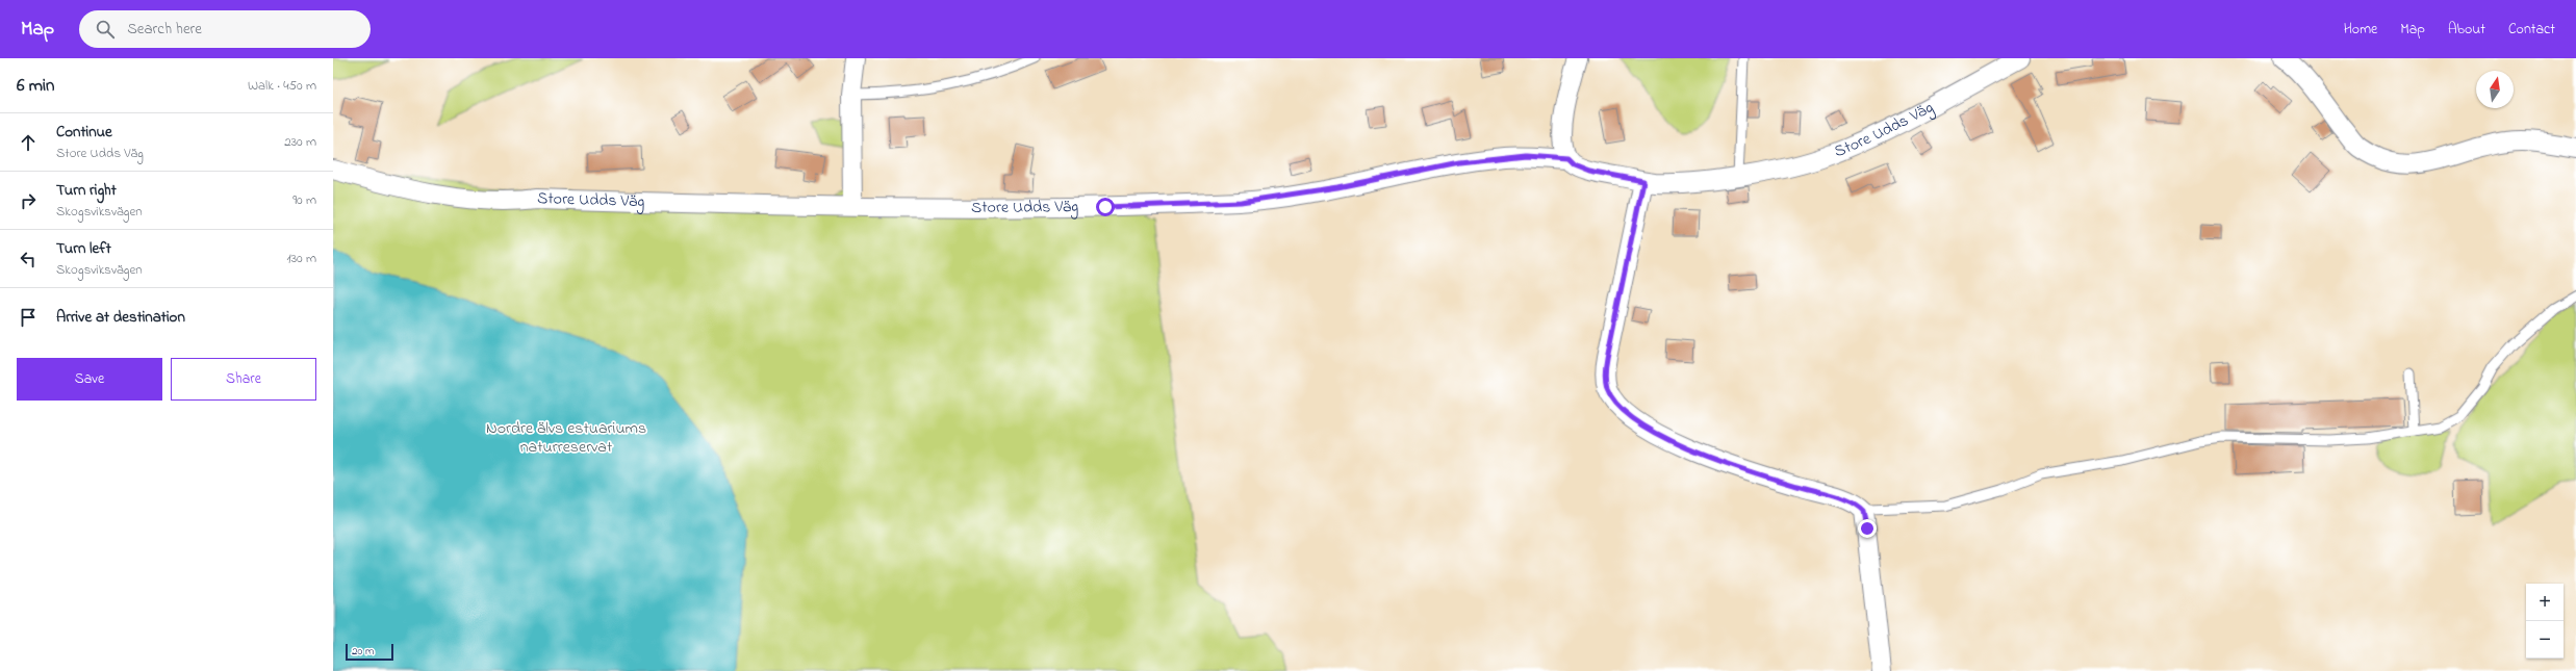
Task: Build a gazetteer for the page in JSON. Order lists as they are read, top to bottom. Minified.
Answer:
{"streets":{"street":["Store Udds Väg"]},"parks":["Nordre älvs estuariums naturreservat"],"scale_bar":"20 m","north":"top","page":{"header":"Map","search":"Search here","nav":["Home","Map","About","Contact"],"heading":["6 min","Walk · 450 m"],"list":[["Continue","Store Udds Väg","230 m"],["Turn right","Skogsviksvägen","90 m"],["Turn left","Skogsviksvägen","130 m"],"Arrive at destination"],"buttons":["Save","Share"],"map_buttons":["+","−"],"scale":"20 m"}}
